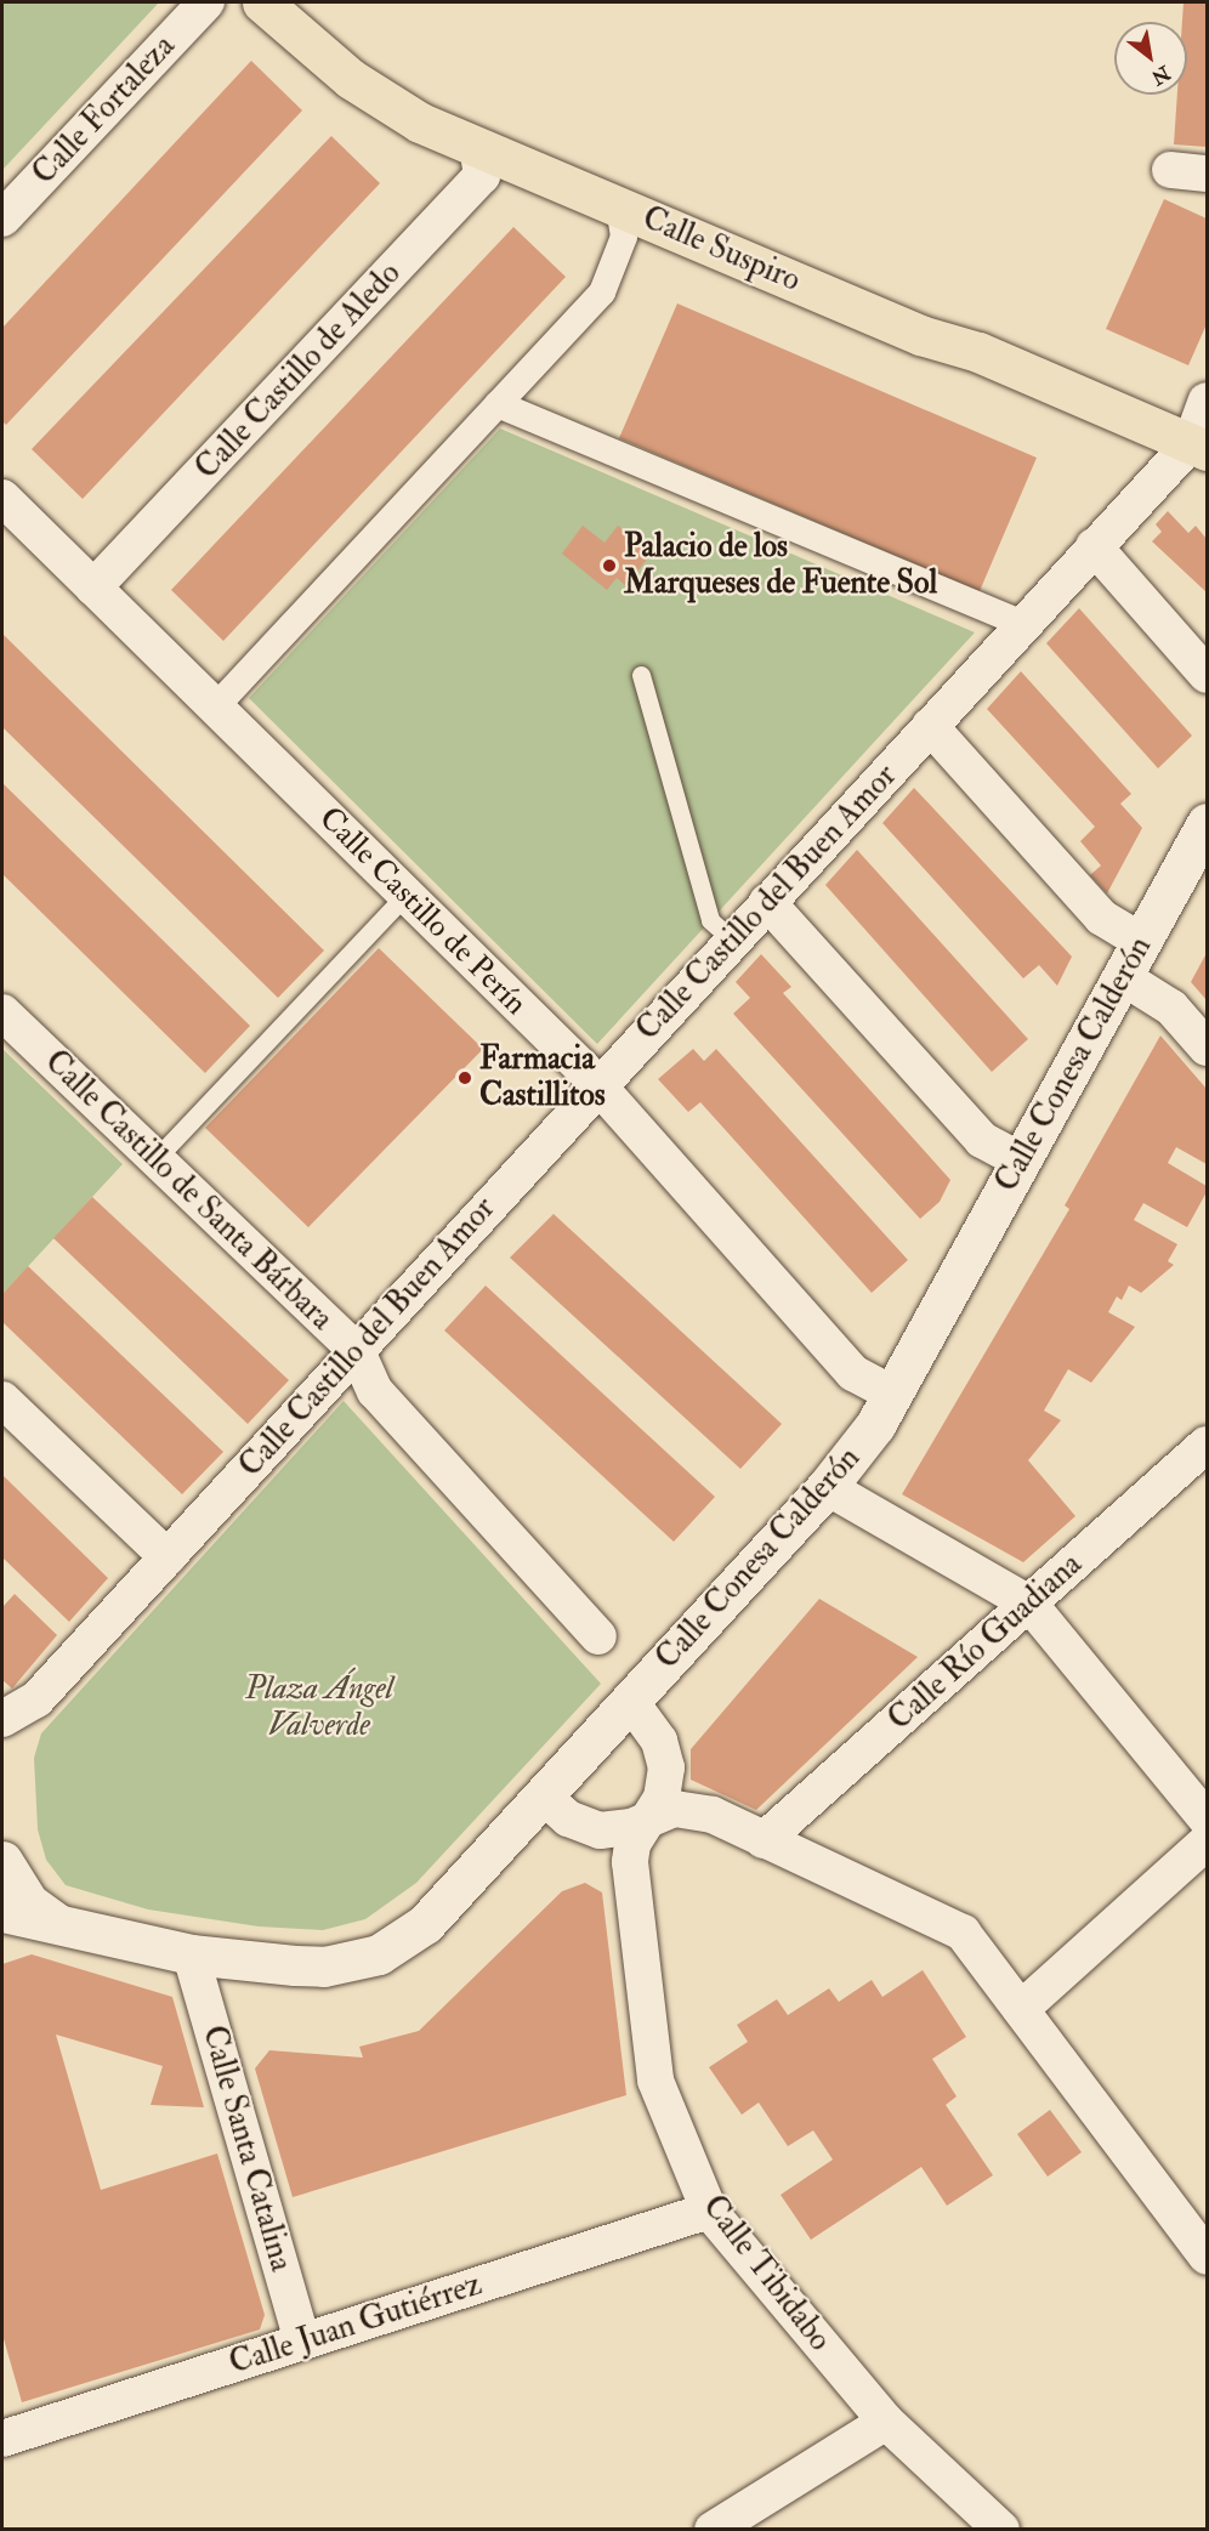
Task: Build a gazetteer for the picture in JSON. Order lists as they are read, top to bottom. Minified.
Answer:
{"streets":{"main road":["Calle Suspiro","Calle Conesa Calderón"],"street":["Calle Fortaleza","Calle Castillo de Aledo","Calle Castillo del Buen Amor","Calle Castillo de Perín","Calle Castillo de Santa Bárbara","Calle Río Guadiana","Calle Santa Catalina","Calle Tibidabo","Calle Juan Gutiérrez"]},"crossings":[["Calle Suspiro","Calle Castillo de Aledo"],["Calle Suspiro","Calle Castillo del Buen Amor"],["Calle Castillo de Aledo","Calle Castillo de Perín"],["Calle Castillo del Buen Amor","Calle Castillo de Perín"],["Calle Castillo del Buen Amor","Calle Castillo de Santa Bárbara"],["Calle Castillo de Perín","Calle Conesa Calderón"],["Calle Conesa Calderón","Calle Santa Catalina"],["Calle Conesa Calderón","Calle Tibidabo"],["Calle Santa Catalina","Calle Juan Gutiérrez"],["Calle Tibidabo","Calle Juan Gutiérrez"]],"parks":["Plaza Ángel Valverde"],"places":["Palacio de los Marqueses de Fuente Sol","Farmacia Castillitos"],"north":"bottom right"}
